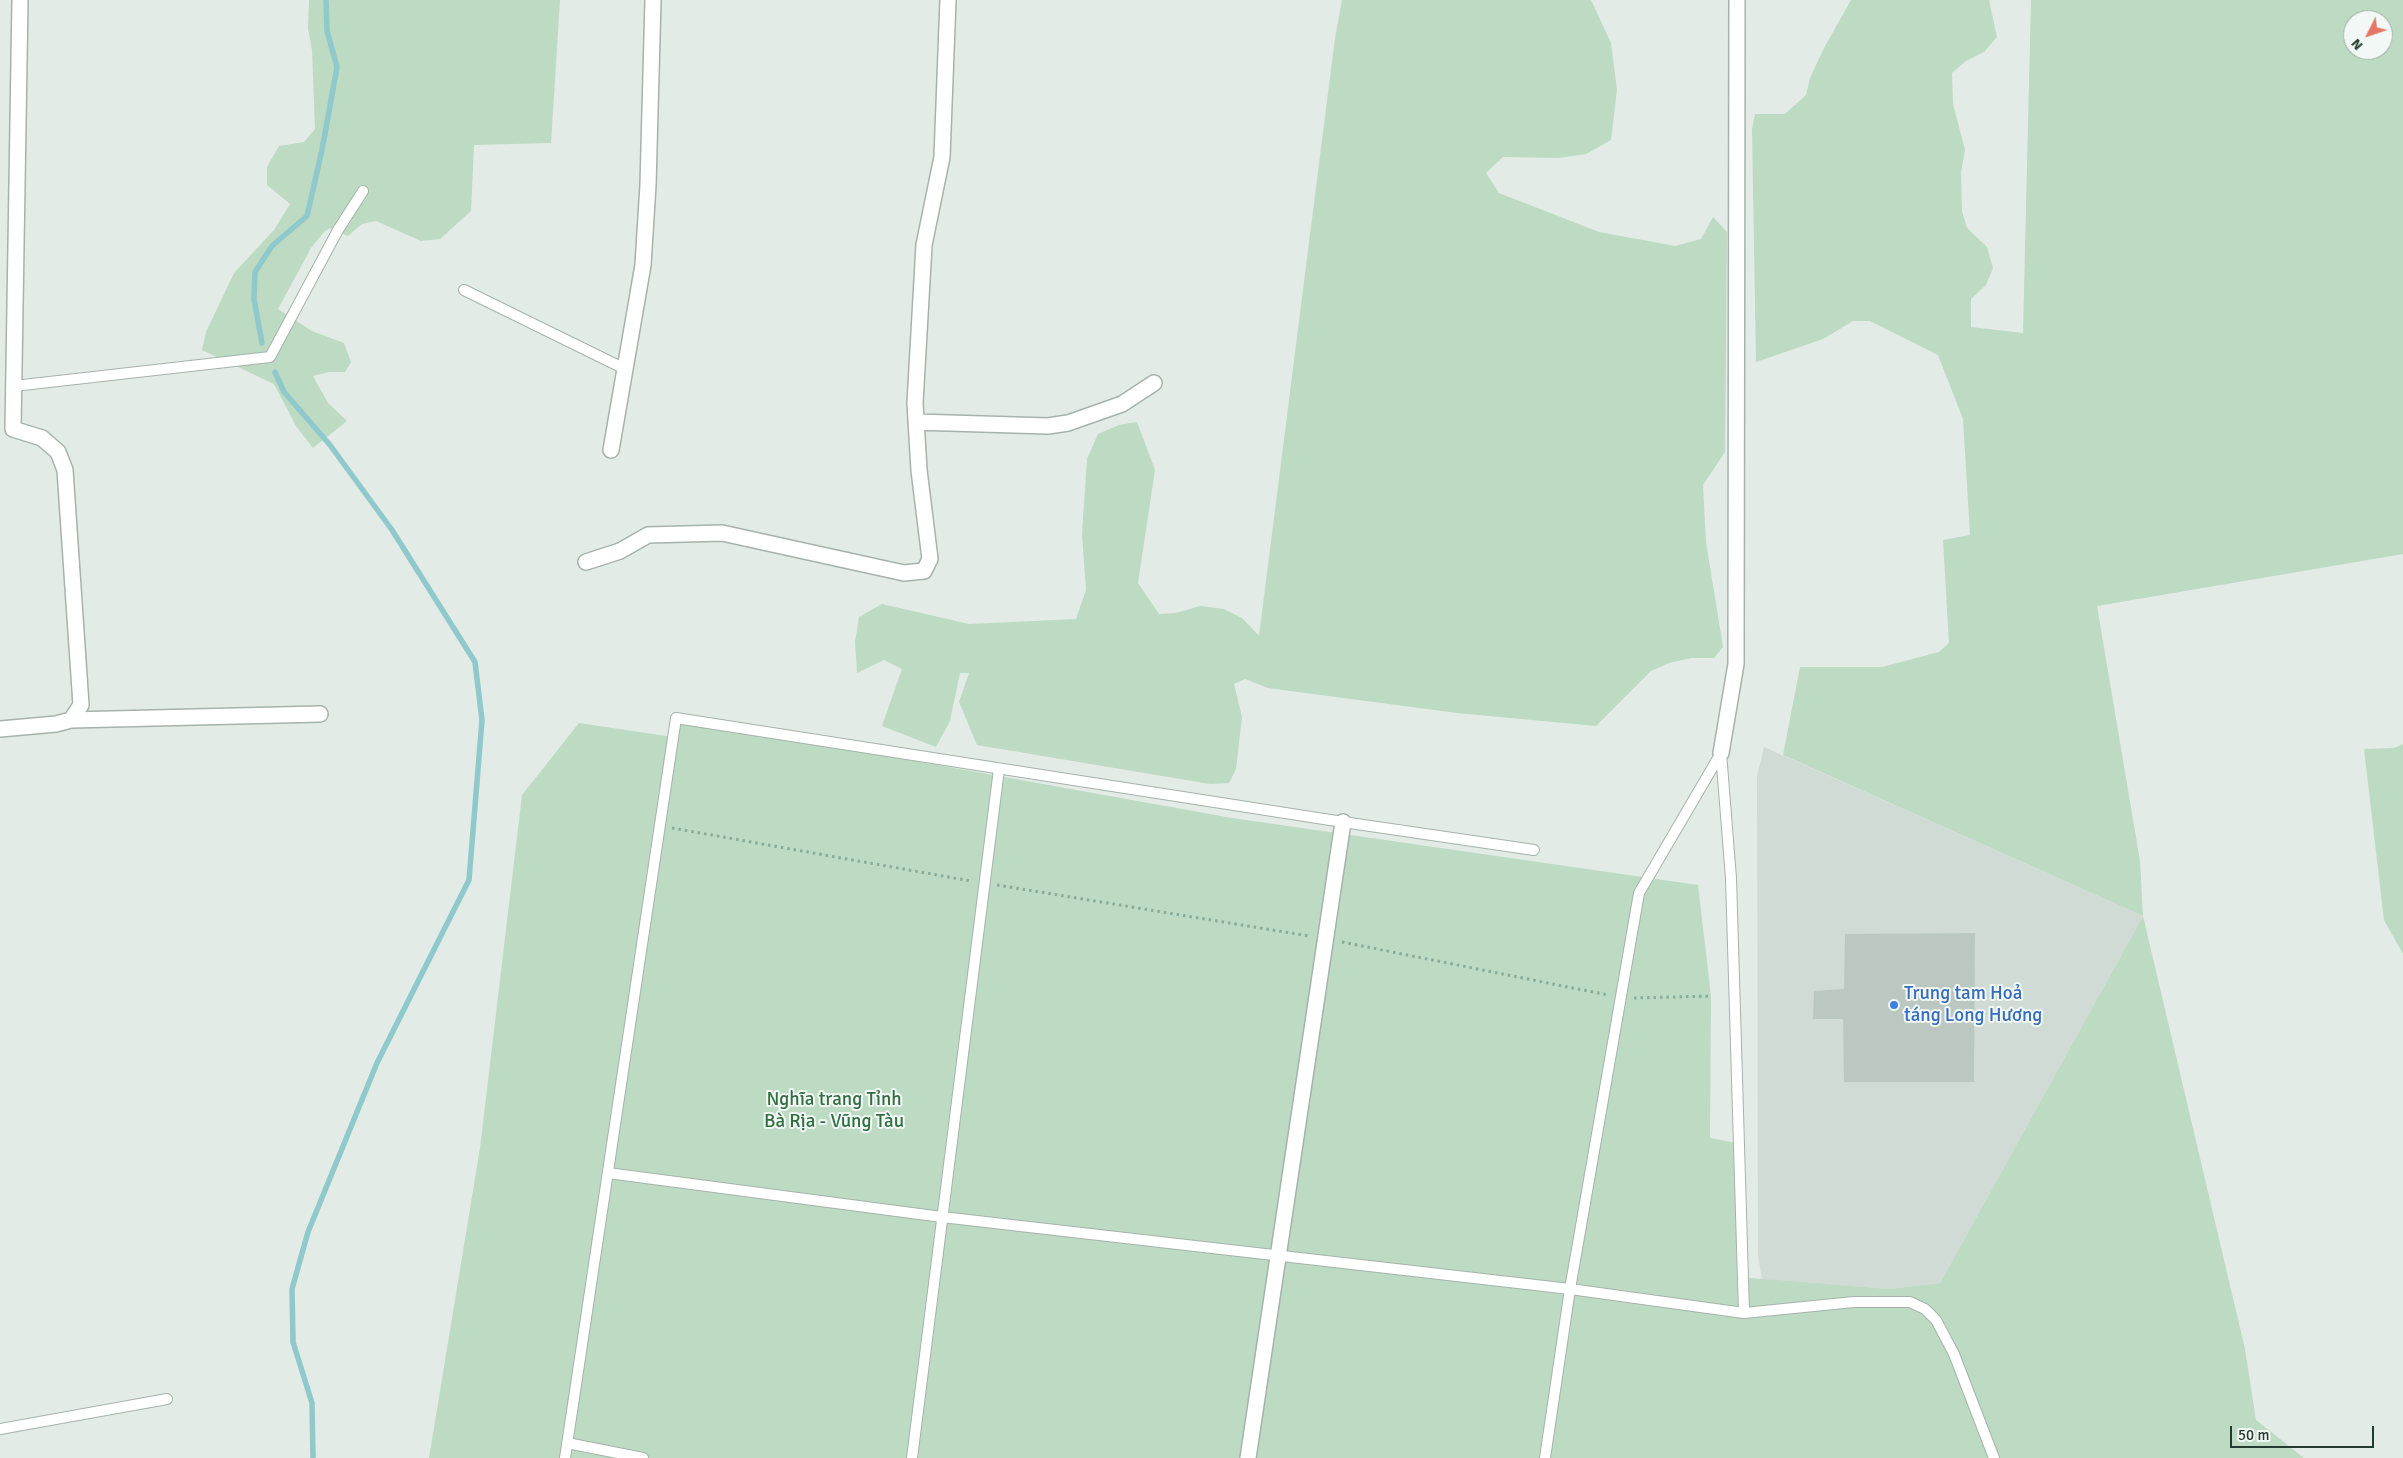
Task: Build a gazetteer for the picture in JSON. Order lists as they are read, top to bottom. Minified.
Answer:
{"parks":["Nghĩa trang Tỉnh Bà Rịa - Vũng Tàu"],"places":["Trung tam Hoả táng Long Hương"],"scale_bar":"50 m","north":"bottom left"}
